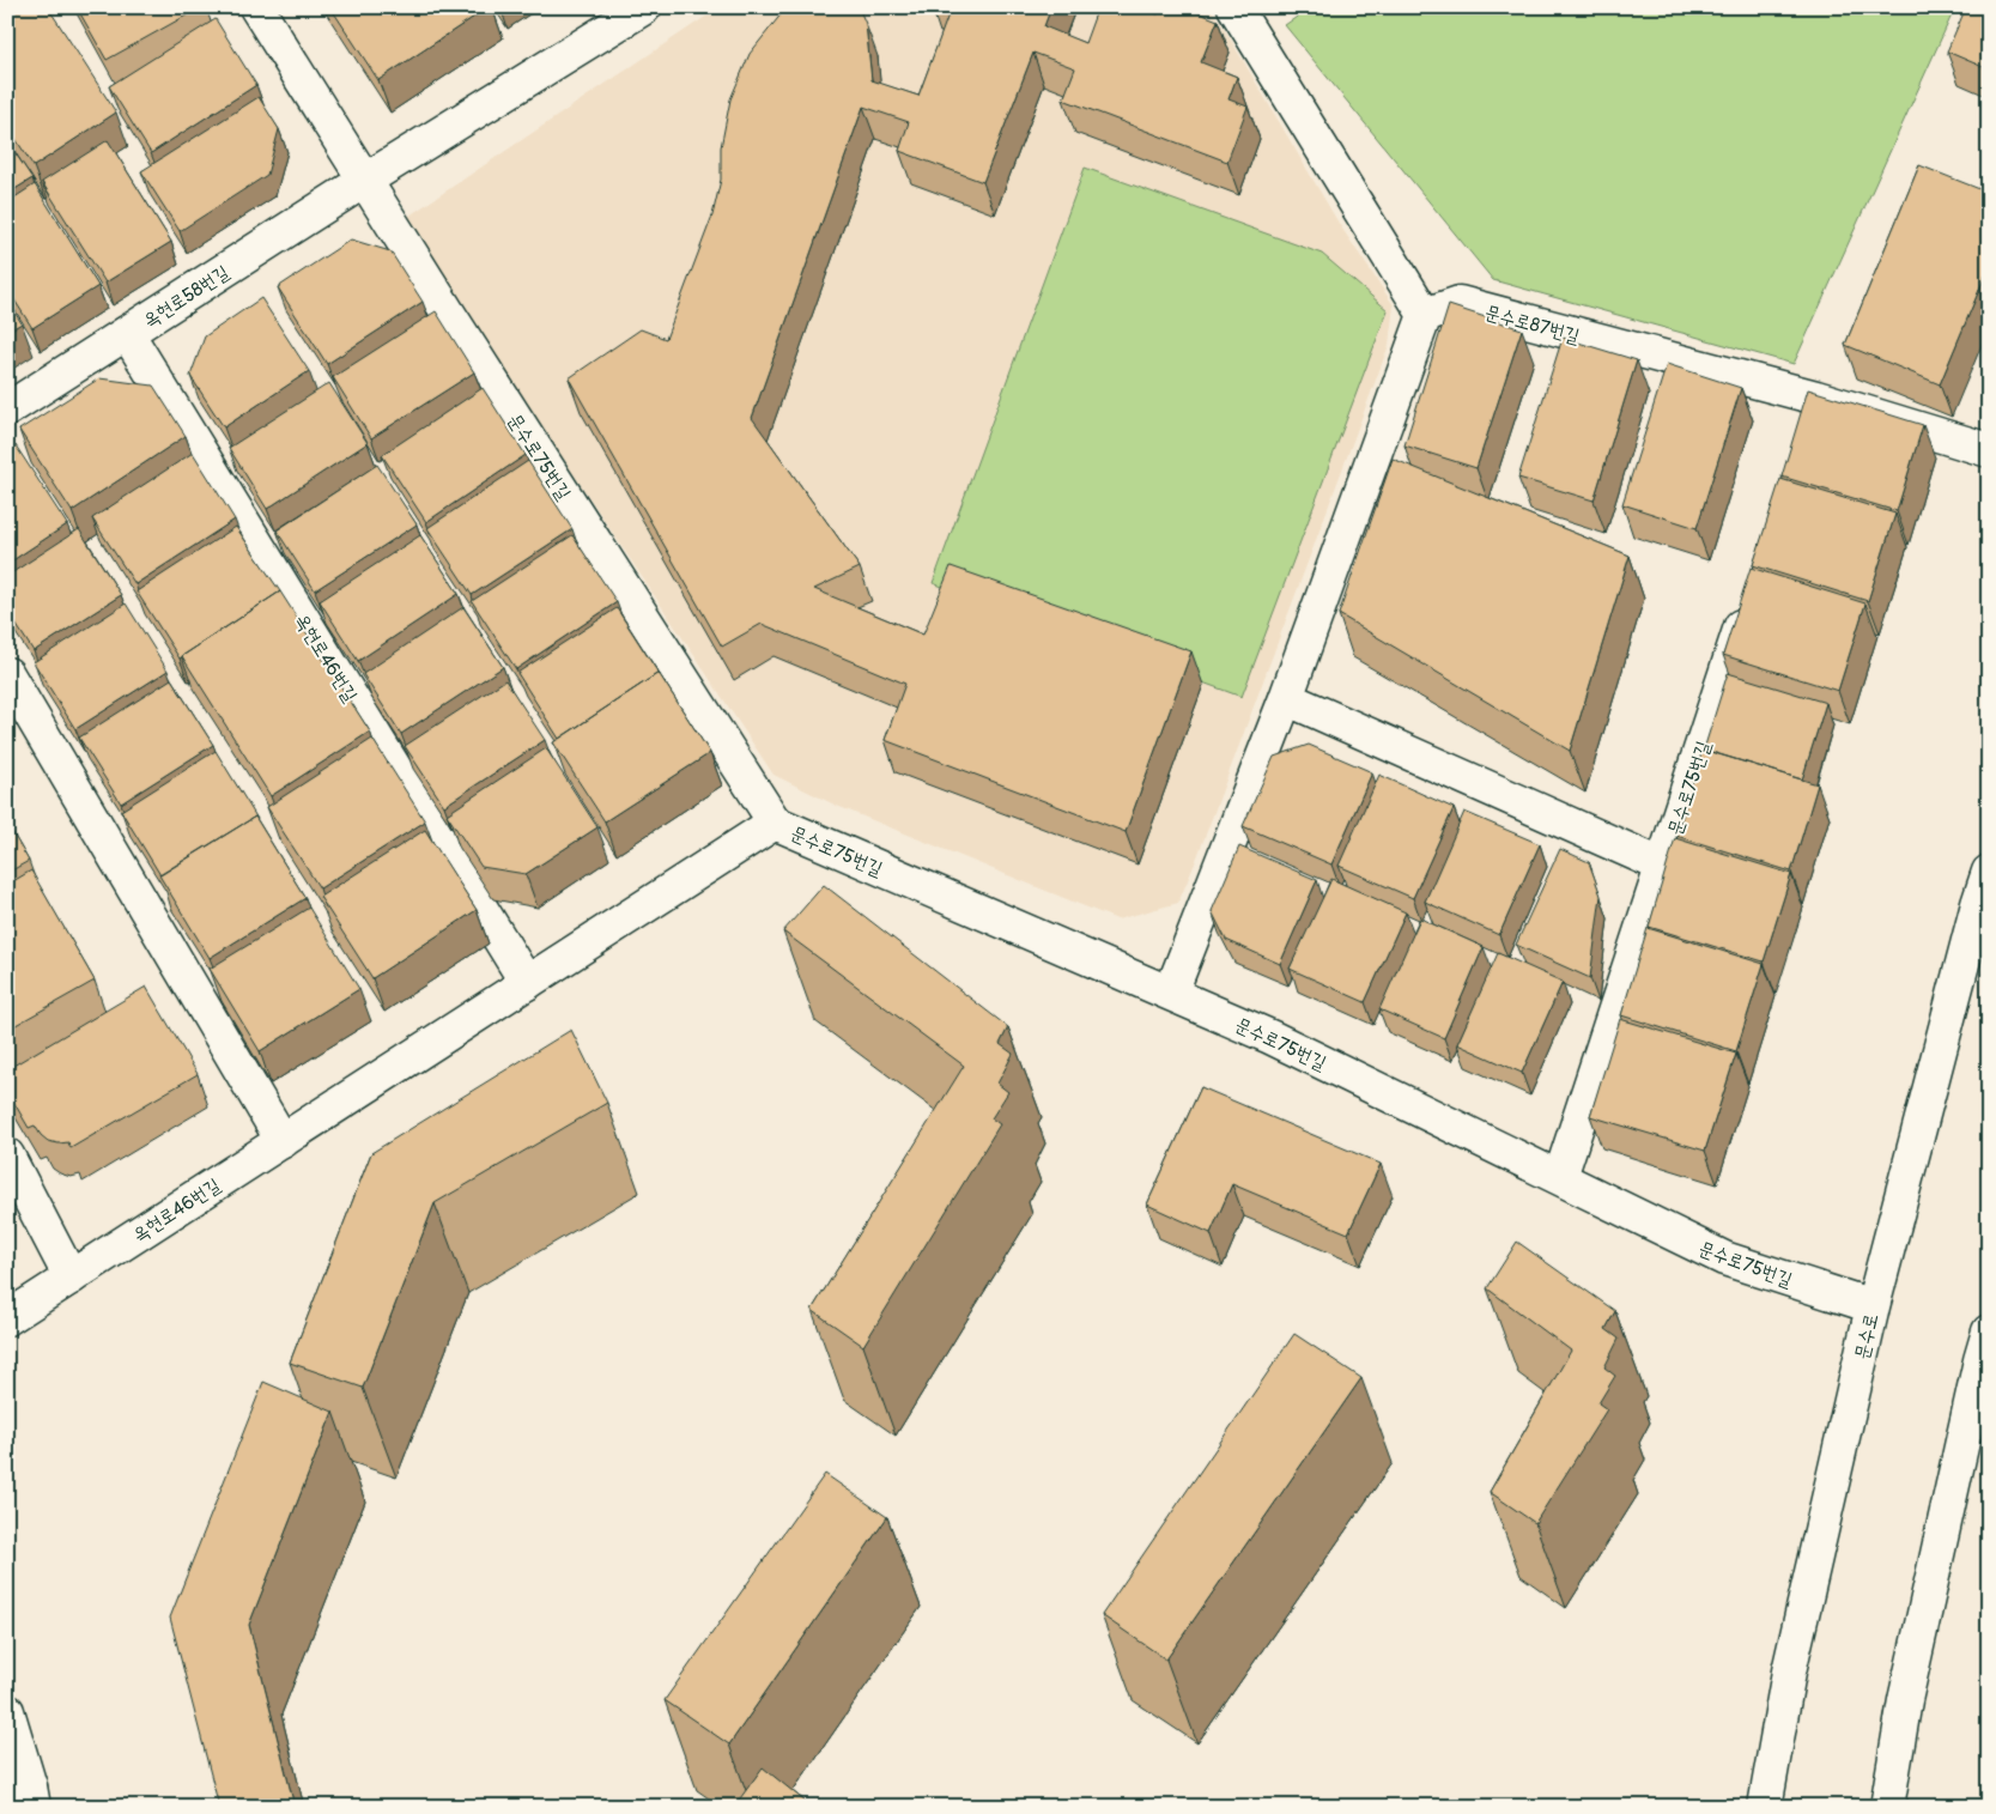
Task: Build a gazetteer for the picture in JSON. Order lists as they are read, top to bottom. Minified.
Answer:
{"streets":{"street":["옥현로58번길","문수로87번길","문수로75번길","옥현로46번길","문수로"]},"crossings":[["옥현로58번길","문수로75번길"],["옥현로58번길","옥현로46번길"],["문수로75번길","옥현로46번길"],["문수로75번길","문수로"]]}
